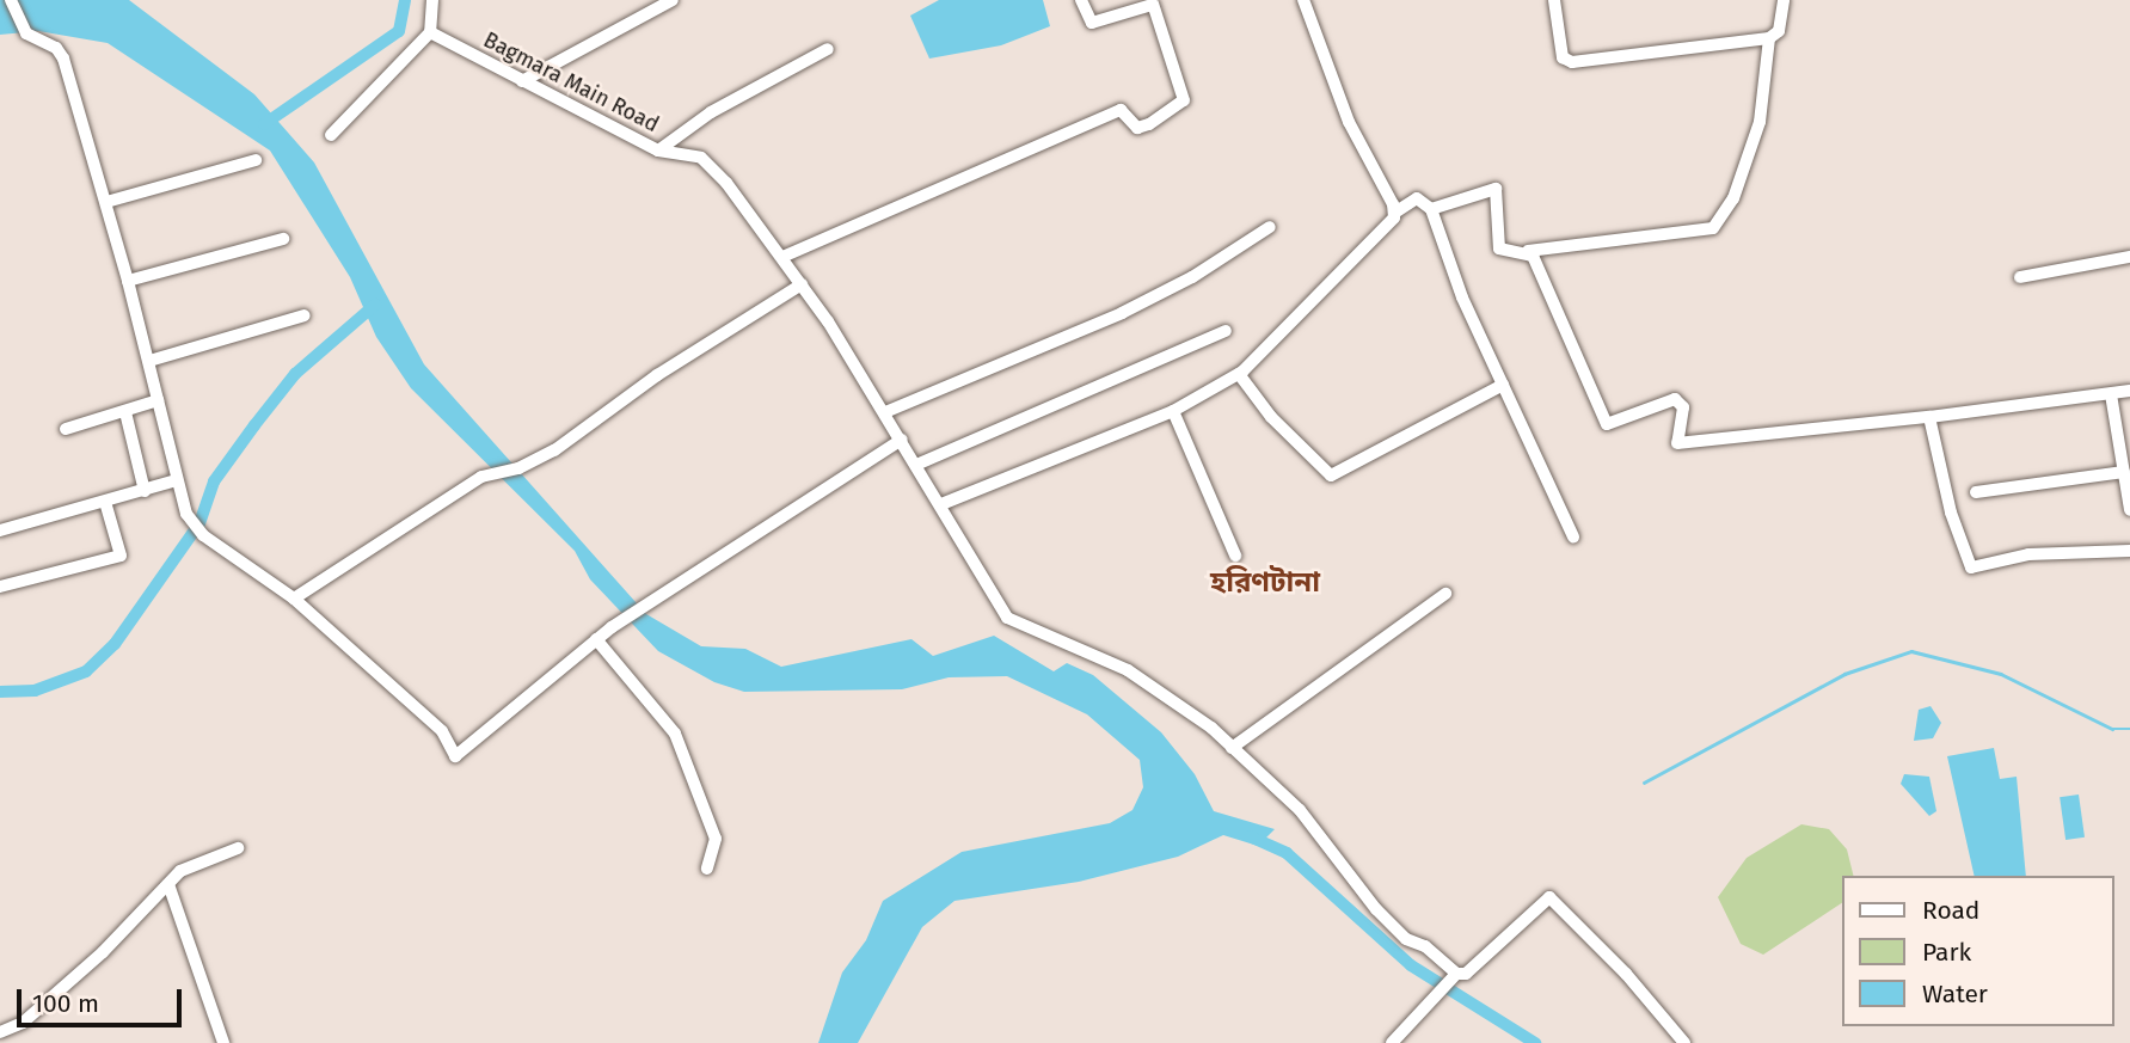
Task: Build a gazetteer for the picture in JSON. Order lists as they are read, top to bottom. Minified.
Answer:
{"streets":{"street":["Bagmara Main Road"]},"districts":["হরিণটানা"],"legend":["Road","Park","Water"],"scale_bar":"100 m"}
